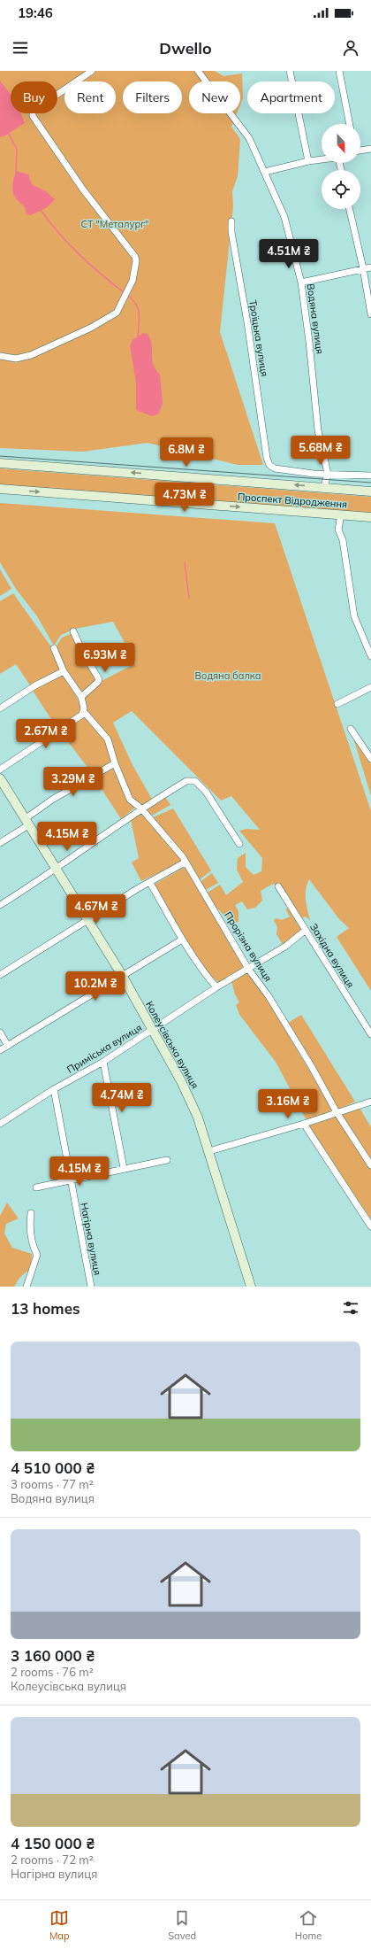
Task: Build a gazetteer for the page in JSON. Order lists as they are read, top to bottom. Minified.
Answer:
{"streets":{"main road":["Проспект Відродження","Колеусівська вулиця"],"street":["Водяна вулиця","Троїцька вулиця","Прорізна вулиця","Західна вулиця","Приміська вулиця","Нагірна вулиця"]},"crossings":[["Водяна вулиця","Троїцька вулиця"],["Водяна вулиця","Проспект Відродження"],["Прорізна вулиця","Приміська вулиця"],["Західна вулиця","Приміська вулиця"],["Колеусівська вулиця","Приміська вулиця"],["Приміська вулиця","Нагірна вулиця"]],"parks":["СТ \"Металург\"","Водяна балка"],"north":"bottom","page":{"status":"19:46","header":"Dwello","chip":["Buy","Rent","Filters","New","Apartment"],"price":["4.51M ₴","5.68M ₴","6.8M ₴","4.73M ₴","6.93M ₴","2.67M ₴","3.29M ₴","4.15M ₴","4.67M ₴","10.2M ₴","4.74M ₴","3.16M ₴","4.15M ₴"],"heading":"13 homes","list":[{"name":"4 510 000 ₴","note":"3 rooms · 77 m² · Водяна вулиця"},{"name":"3 160 000 ₴","note":"2 rooms · 76 m² · Колеусівська вулиця"},{"name":"4 150 000 ₴","note":"2 rooms · 72 m² · Нагірна вулиця"}],"tabs":["Map","Saved","Home"]}}
